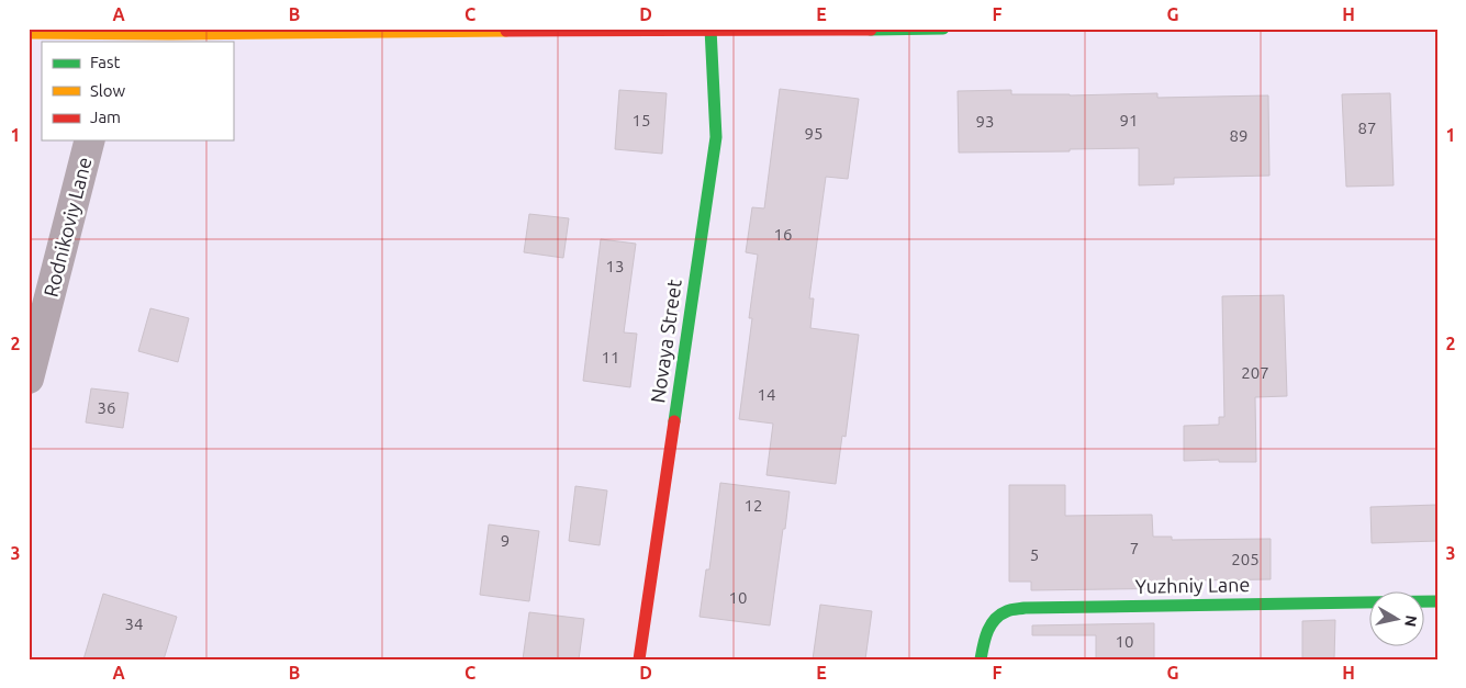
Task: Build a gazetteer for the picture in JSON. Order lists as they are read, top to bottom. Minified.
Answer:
{"streets":{"street":["Rodnikoviy Lane","Novaya Street","Yuzhniy Lane"]},"house_numbers":["15","91","93","87","95","89","16","13","11","207","14","36","12","9","7","5","205","10","34","10"],"legend":["Fast","Slow","Jam"],"north":"right","grid":{"columns":["A","B","C","D","E","F","G","H"],"rows":["1","2","3"]}}
